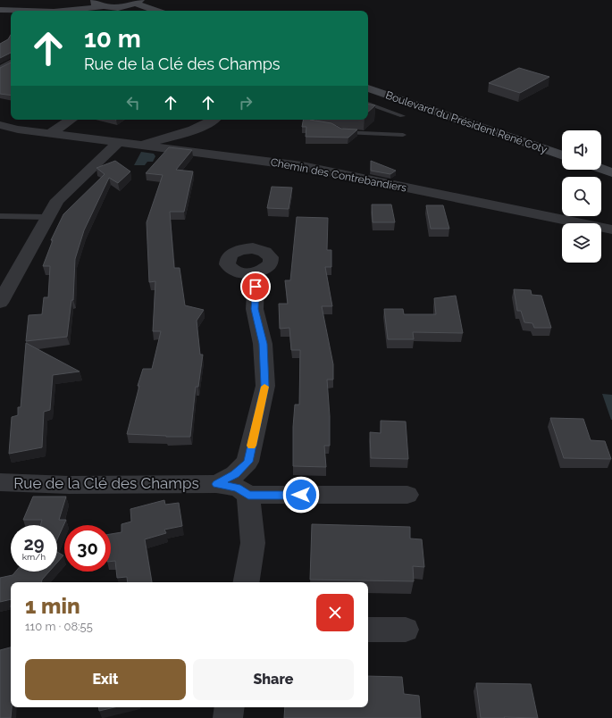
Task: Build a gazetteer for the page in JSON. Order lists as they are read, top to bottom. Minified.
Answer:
{"streets":{"main road":["Boulevard du Président René Coty"],"street":["Chemin des Contrebandiers","Rue de la Clé des Champs"]},"page":{"turn":["10 m","Rue de la Clé des Champs"],"speed":"29 km/h","limit":"30","heading":["1 min","110 m · 08:55"],"buttons":["Exit","Share"]}}
